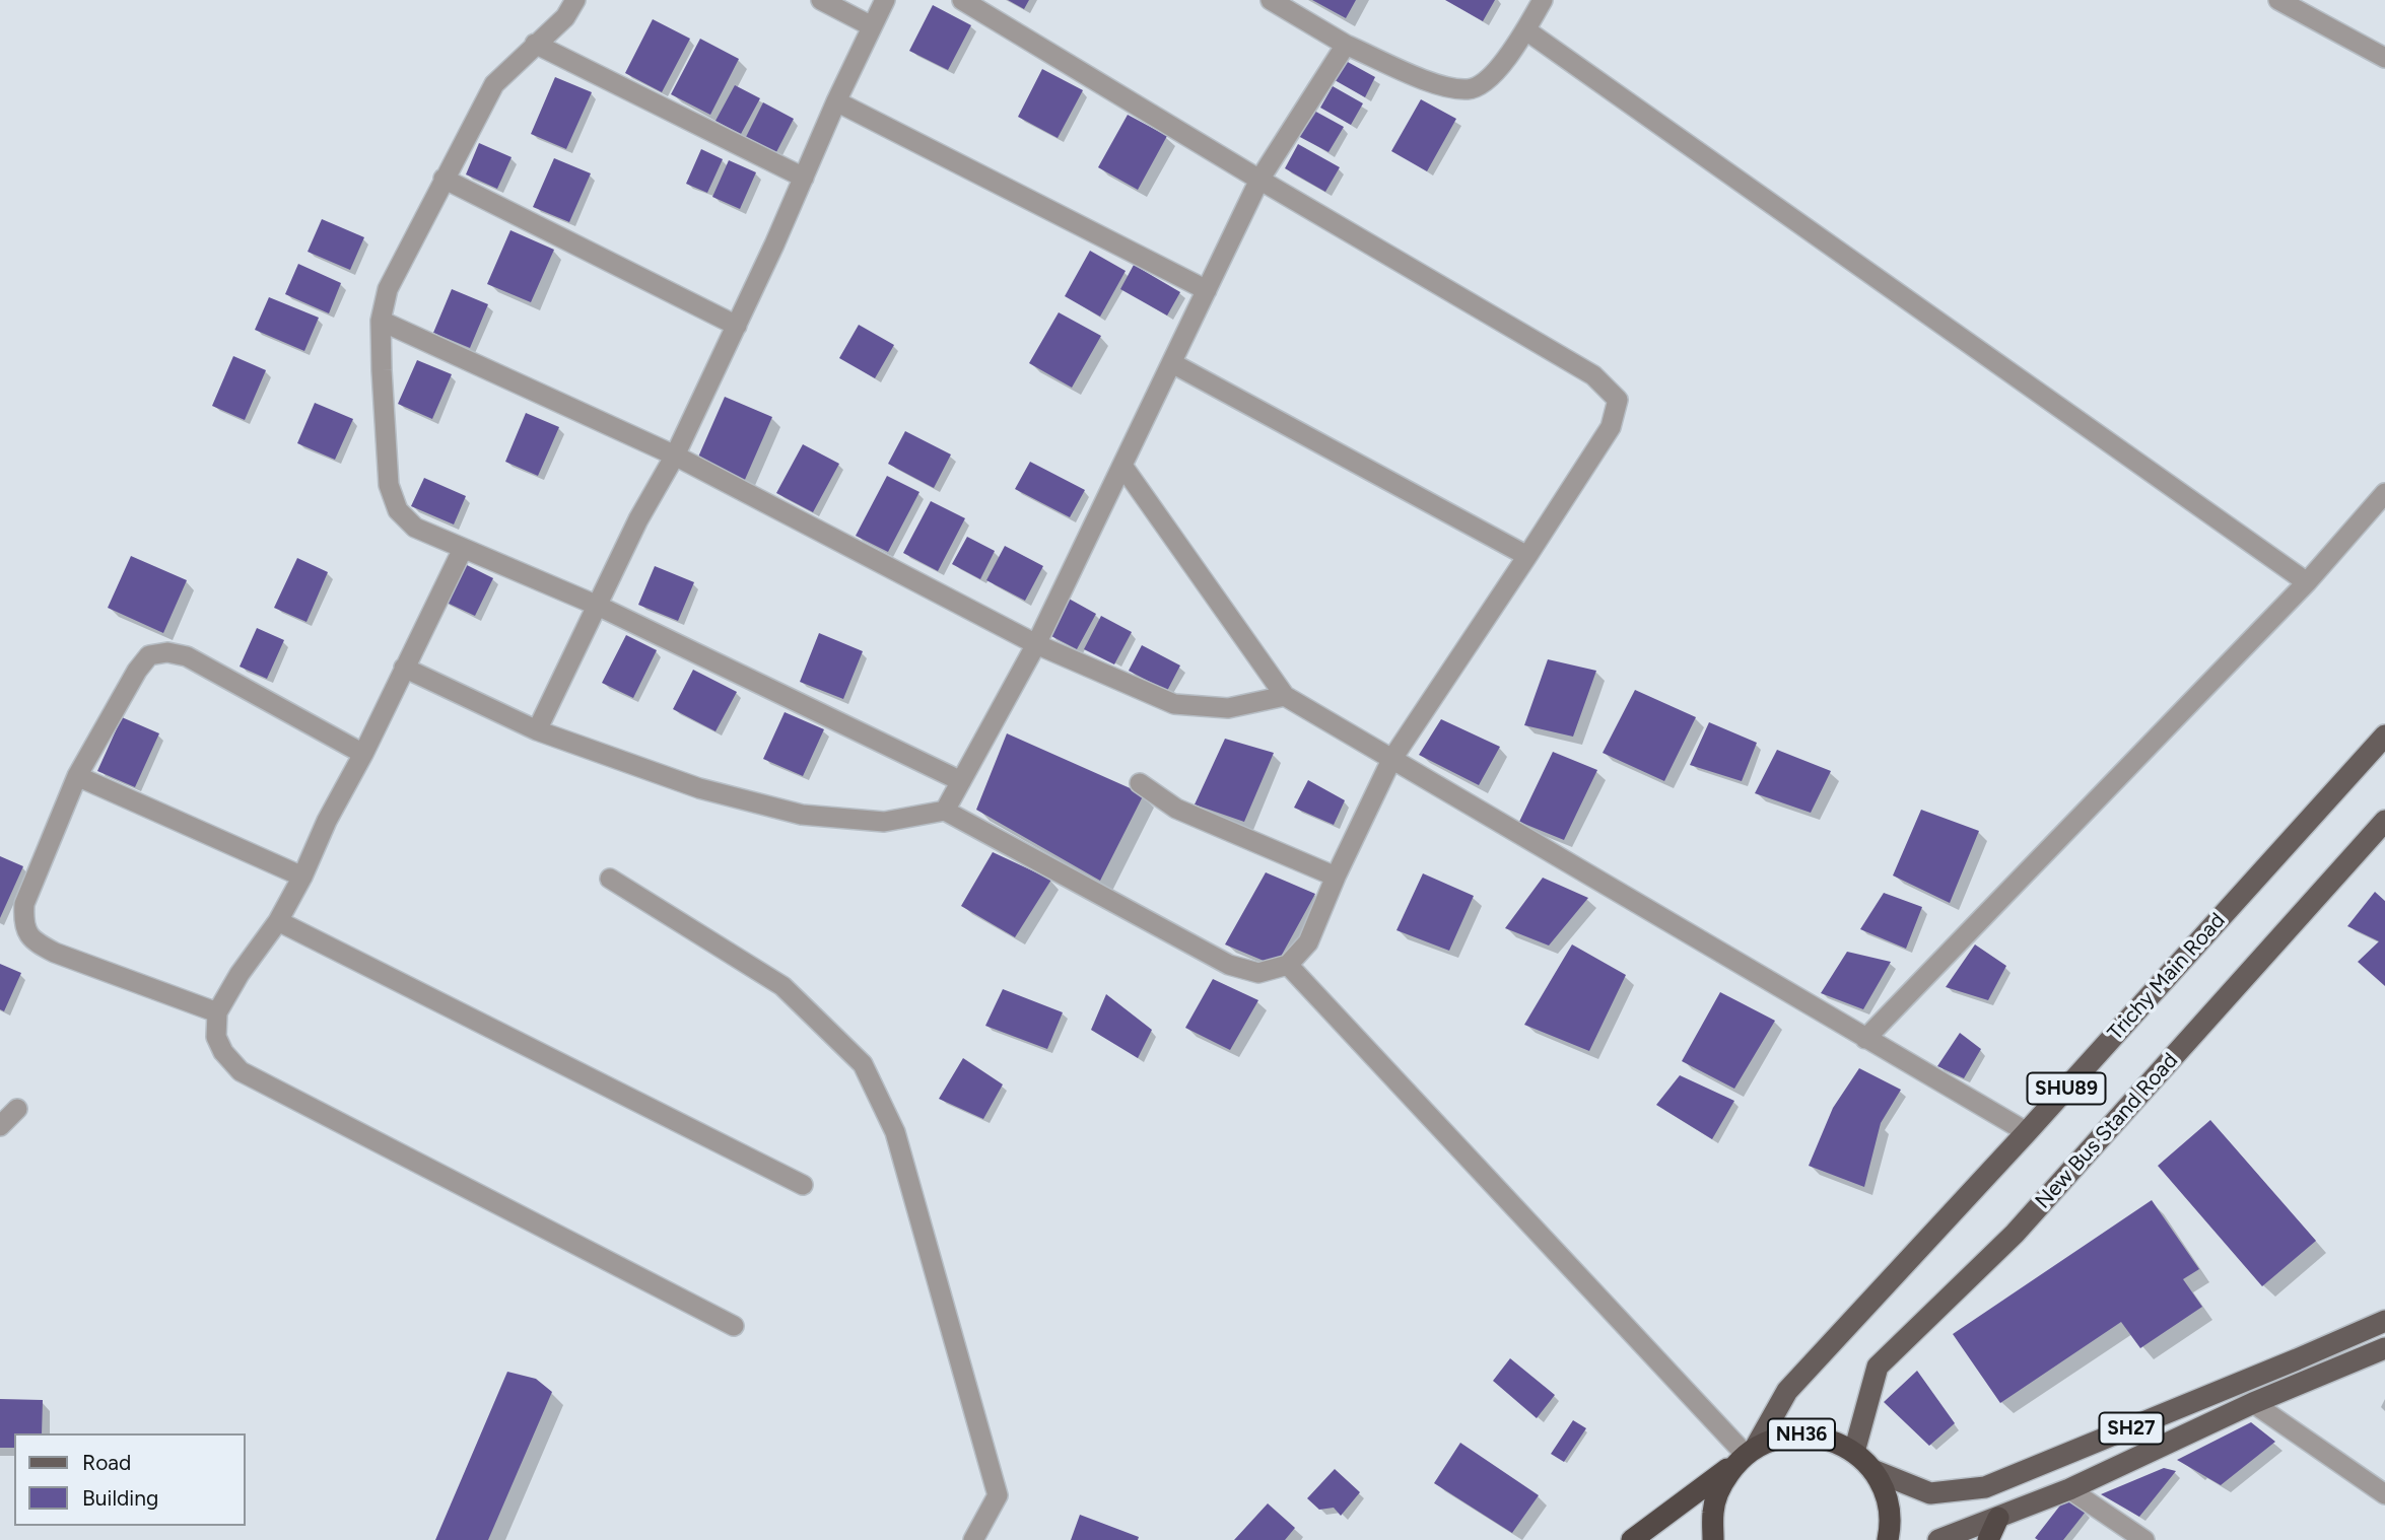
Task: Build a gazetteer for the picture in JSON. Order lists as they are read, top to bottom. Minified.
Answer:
{"streets":{"highway":["NH36"],"main road":["Trichy Main Road","SHU89","New Bus Stand Road","SH27"]},"crossings":[["Trichy Main Road","NH36"],["New Bus Stand Road","NH36"],["SH27","NH36"]],"legend":["Road","Building"]}
